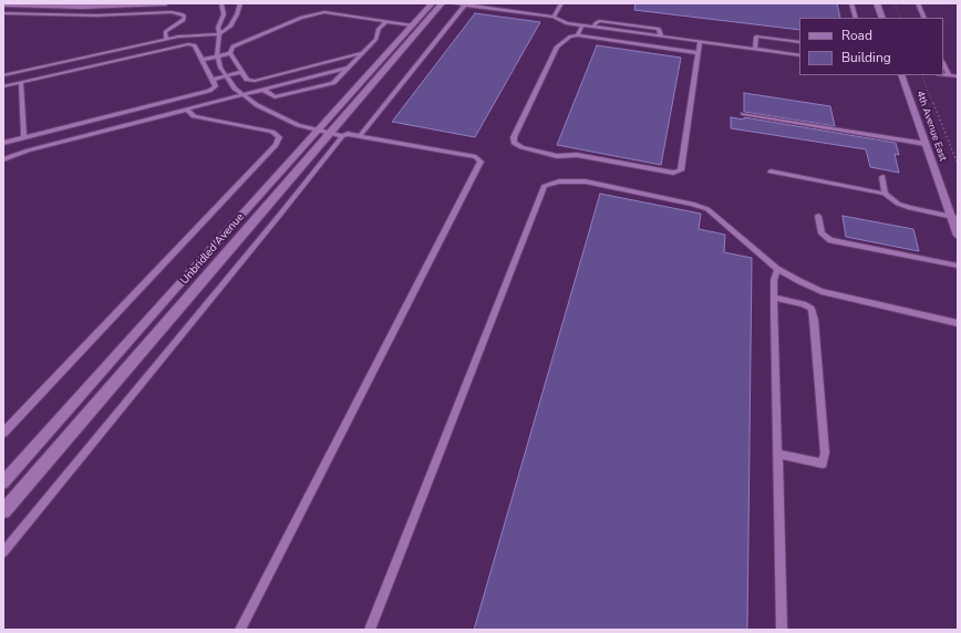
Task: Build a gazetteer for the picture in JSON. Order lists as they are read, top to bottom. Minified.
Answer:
{"streets":{"street":["4th Avenue East","Unbridled Avenue"]},"legend":["Road","Building"]}
